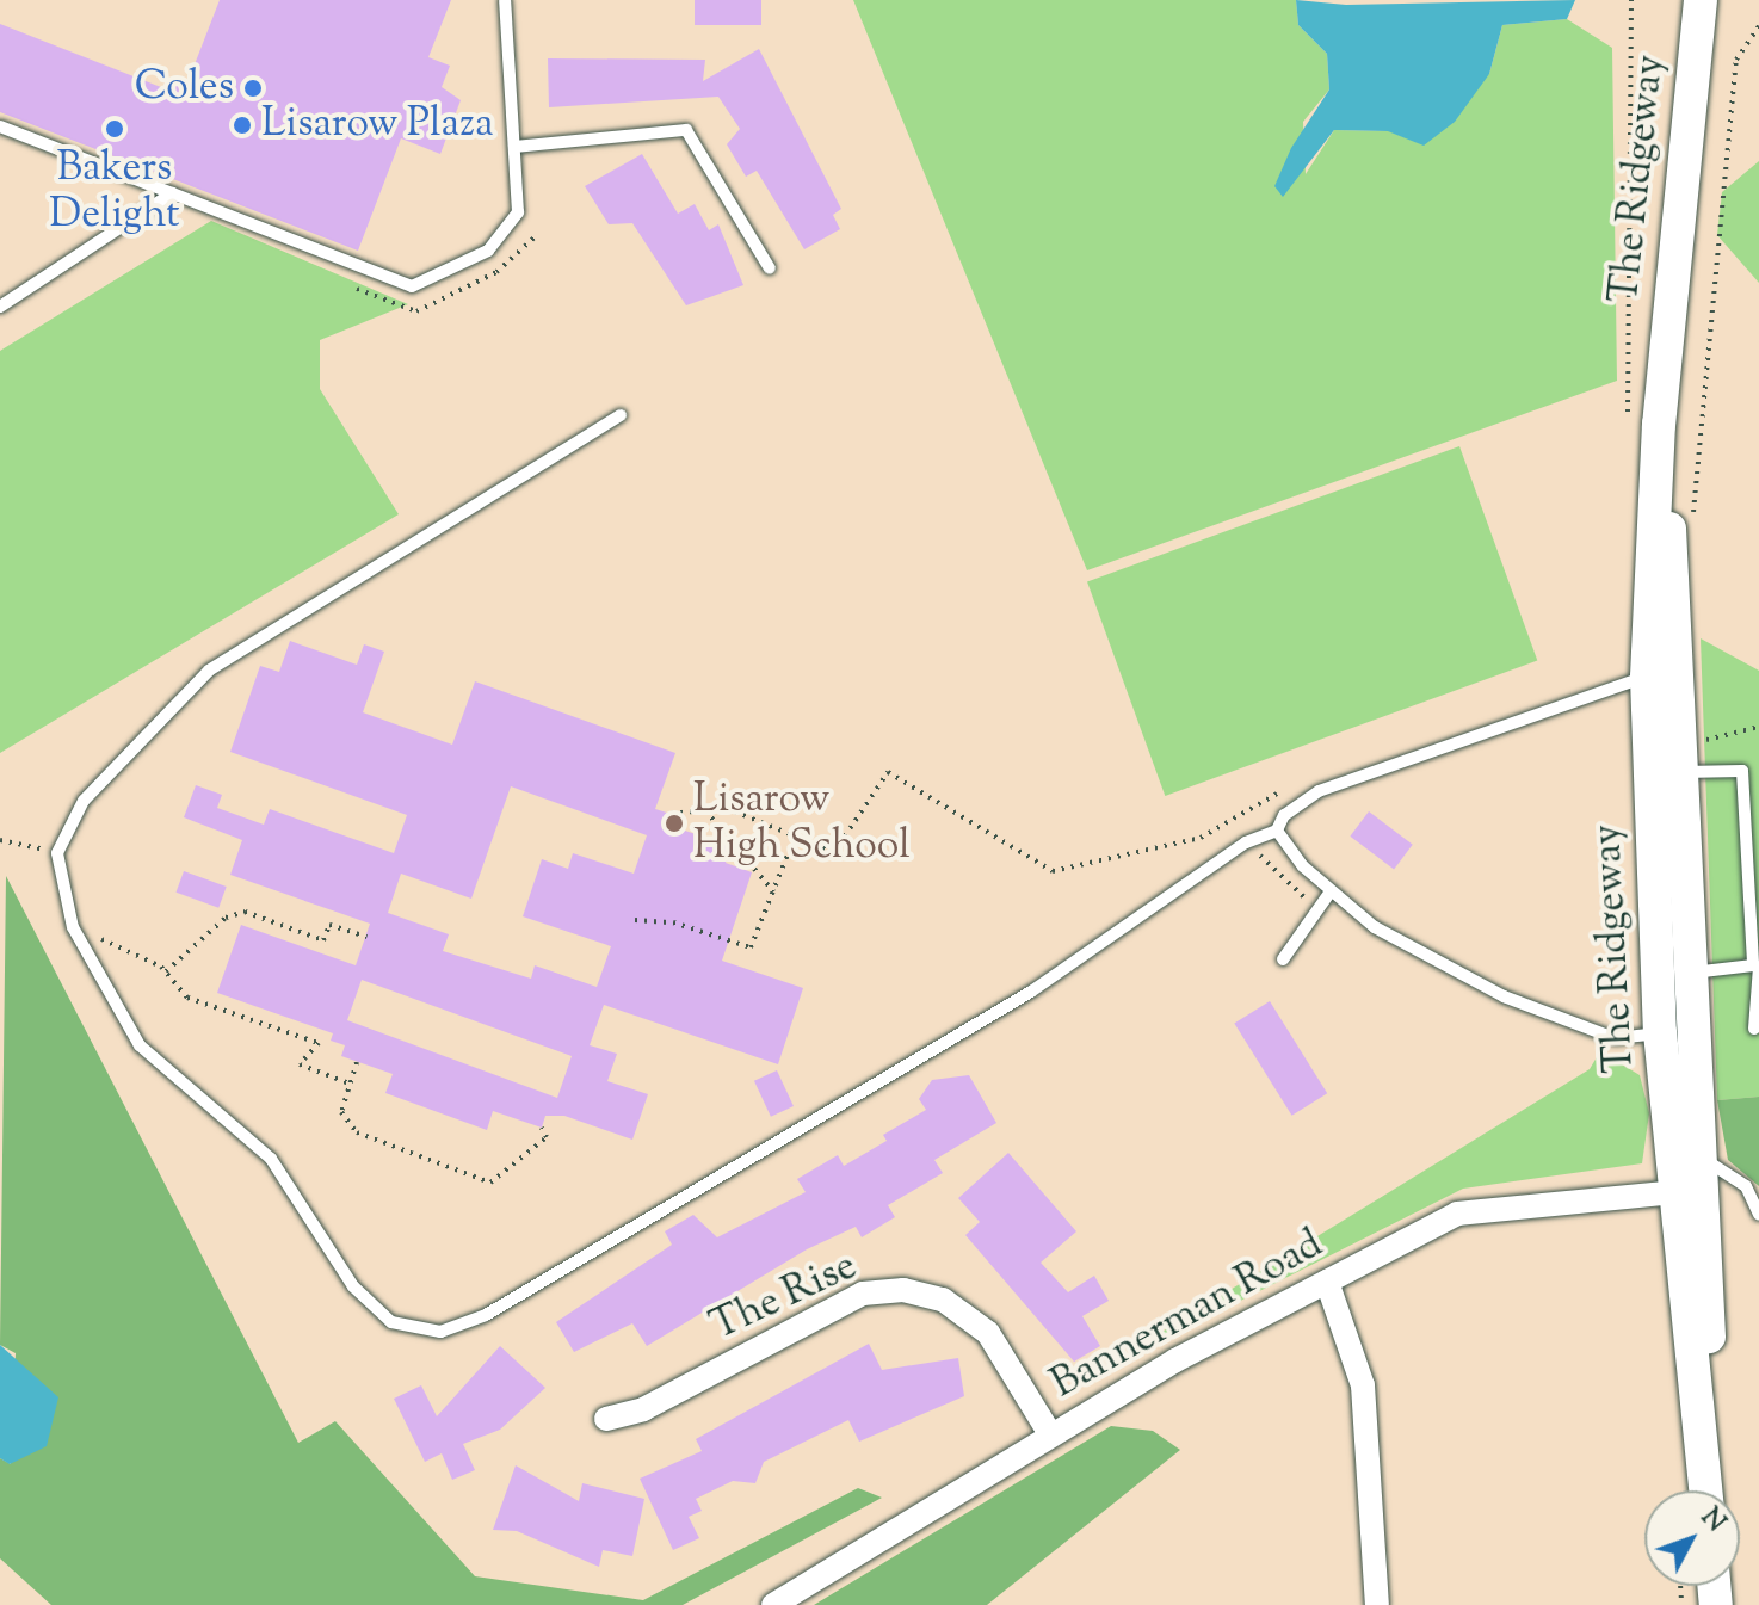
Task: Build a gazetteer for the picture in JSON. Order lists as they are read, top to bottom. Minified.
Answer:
{"streets":{"street":["The Ridgeway","The Rise","Bannerman Road"]},"crossings":[["The Ridgeway","Bannerman Road"],["The Rise","Bannerman Road"]],"places":["Coles","Lisarow Plaza","Bakers Delight","Lisarow High School"],"north":"top right"}
